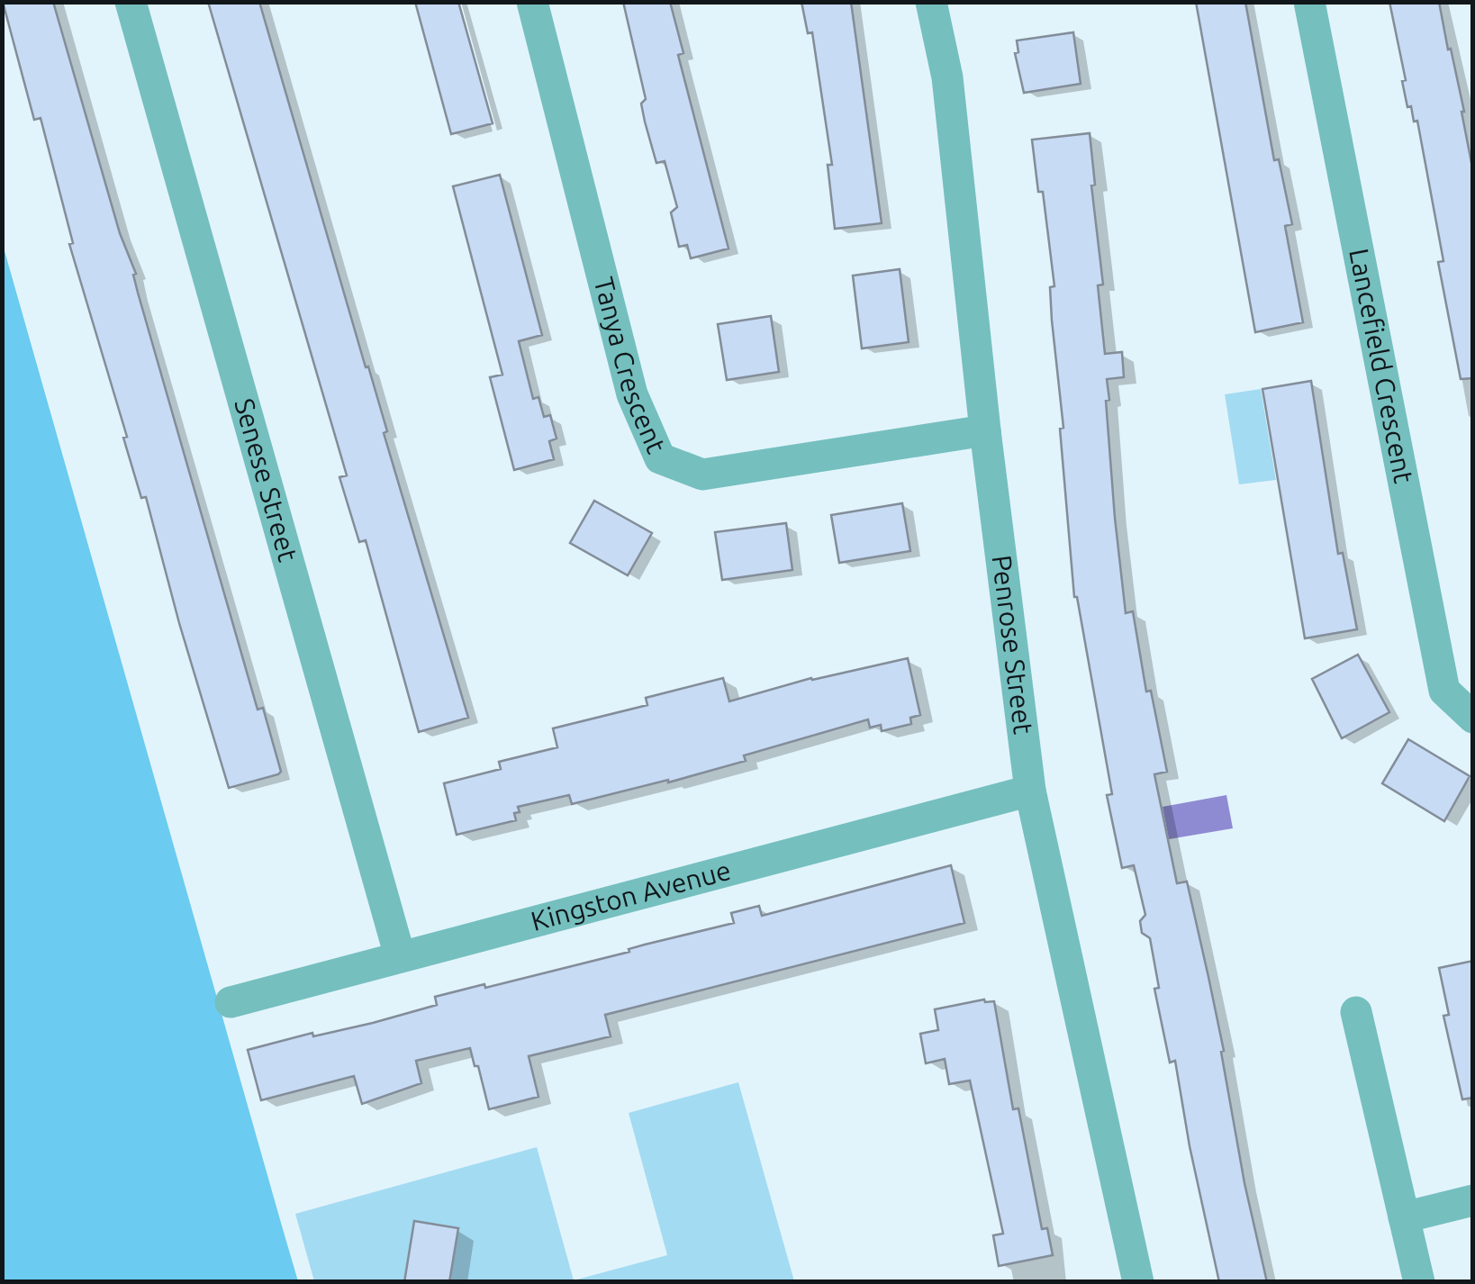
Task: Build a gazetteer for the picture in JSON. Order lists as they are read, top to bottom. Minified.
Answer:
{"streets":{"street":["Tanya Crescent","Lancefield Crescent","Senese Street","Penrose Street","Kingston Avenue"]},"crossings":[["Tanya Crescent","Penrose Street"],["Senese Street","Kingston Avenue"],["Penrose Street","Kingston Avenue"]]}
